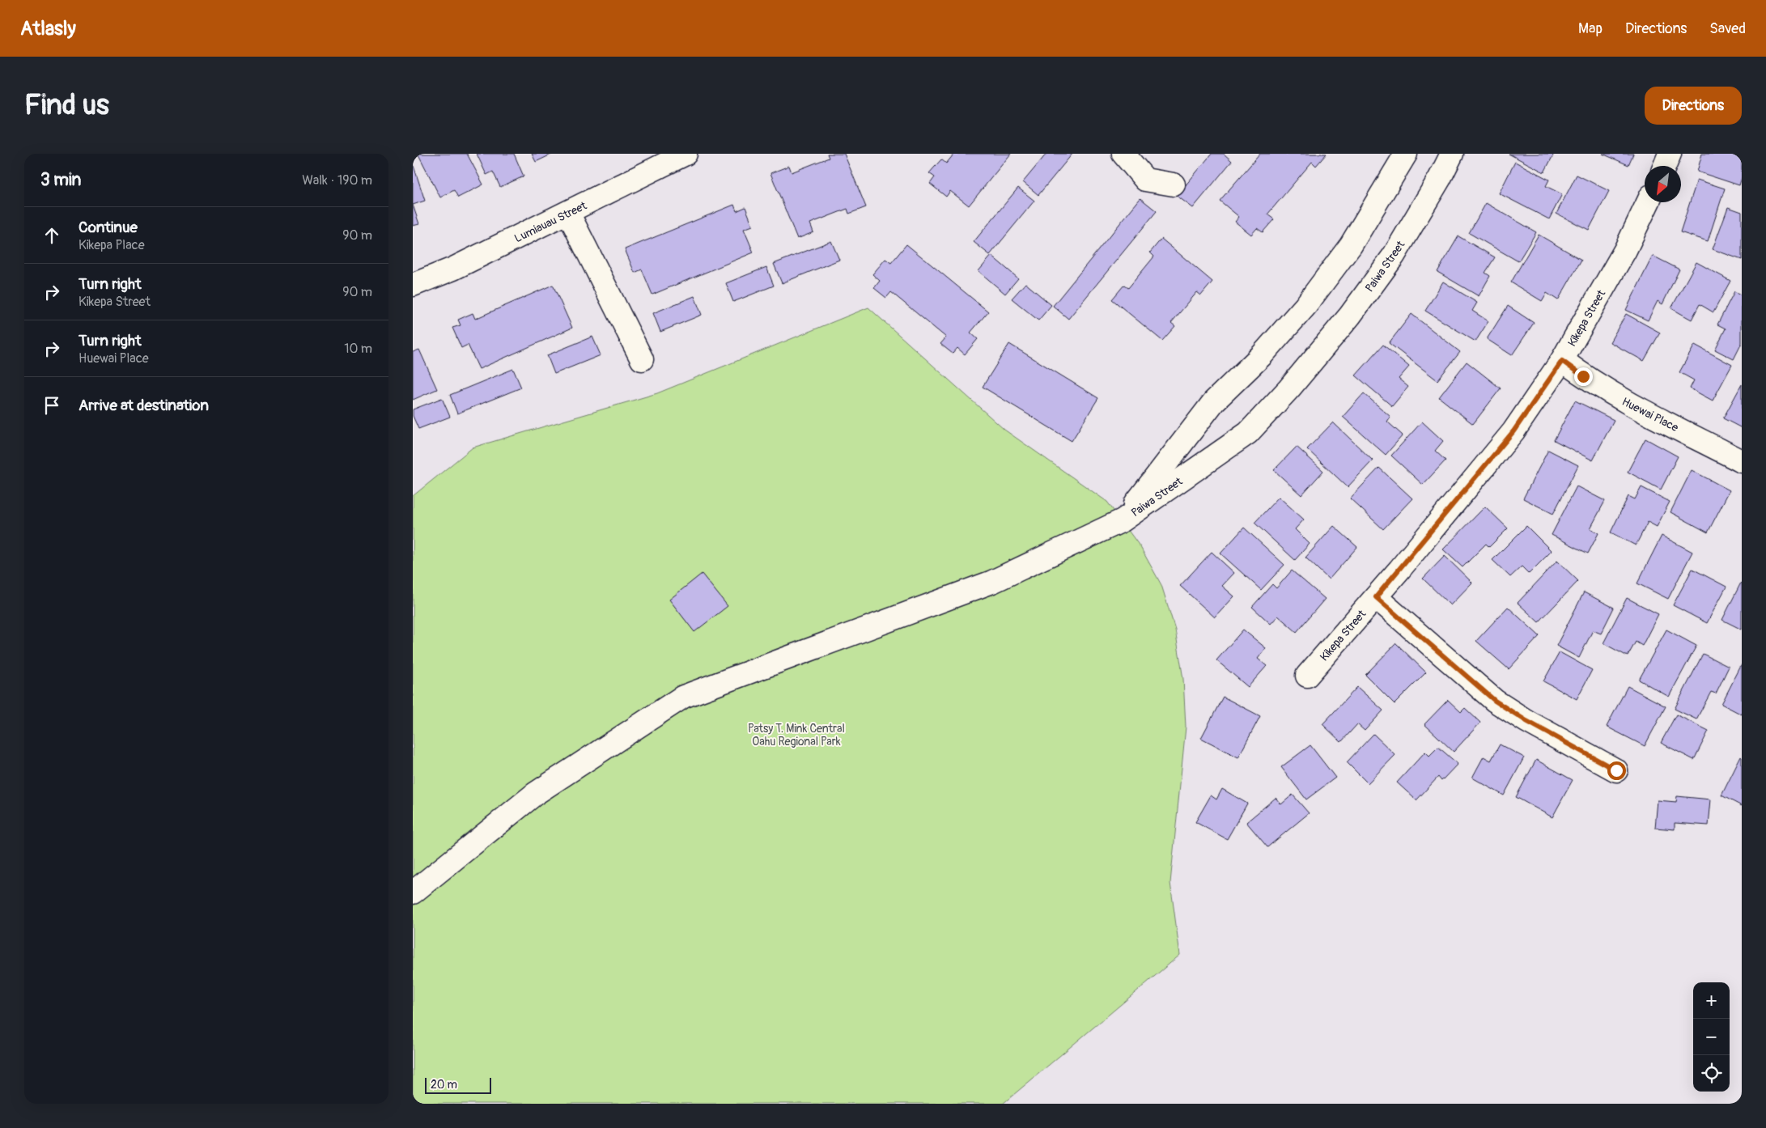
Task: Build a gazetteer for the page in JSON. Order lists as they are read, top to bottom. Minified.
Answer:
{"streets":{"street":["Lumiauau Street","Paiwa Street","Kikepa Street","Huewai Place"]},"crossings":[["Kikepa Street","Huewai Place"]],"parks":["Patsy T. Mink Central Oahu Regional Park"],"scale_bar":"20 m","north":"bottom left","page":{"header":"Atlasly","nav":["Map","Directions","Saved"],"buttons":"Directions","title":"Find us","heading":["3 min","Walk · 190 m"],"list":[["Continue","Kikepa Place","90 m"],["Turn right","Kikepa Street","90 m"],["Turn right","Huewai Place","10 m"],"Arrive at destination"],"map_buttons":["+","−"],"scale":"20 m"}}
